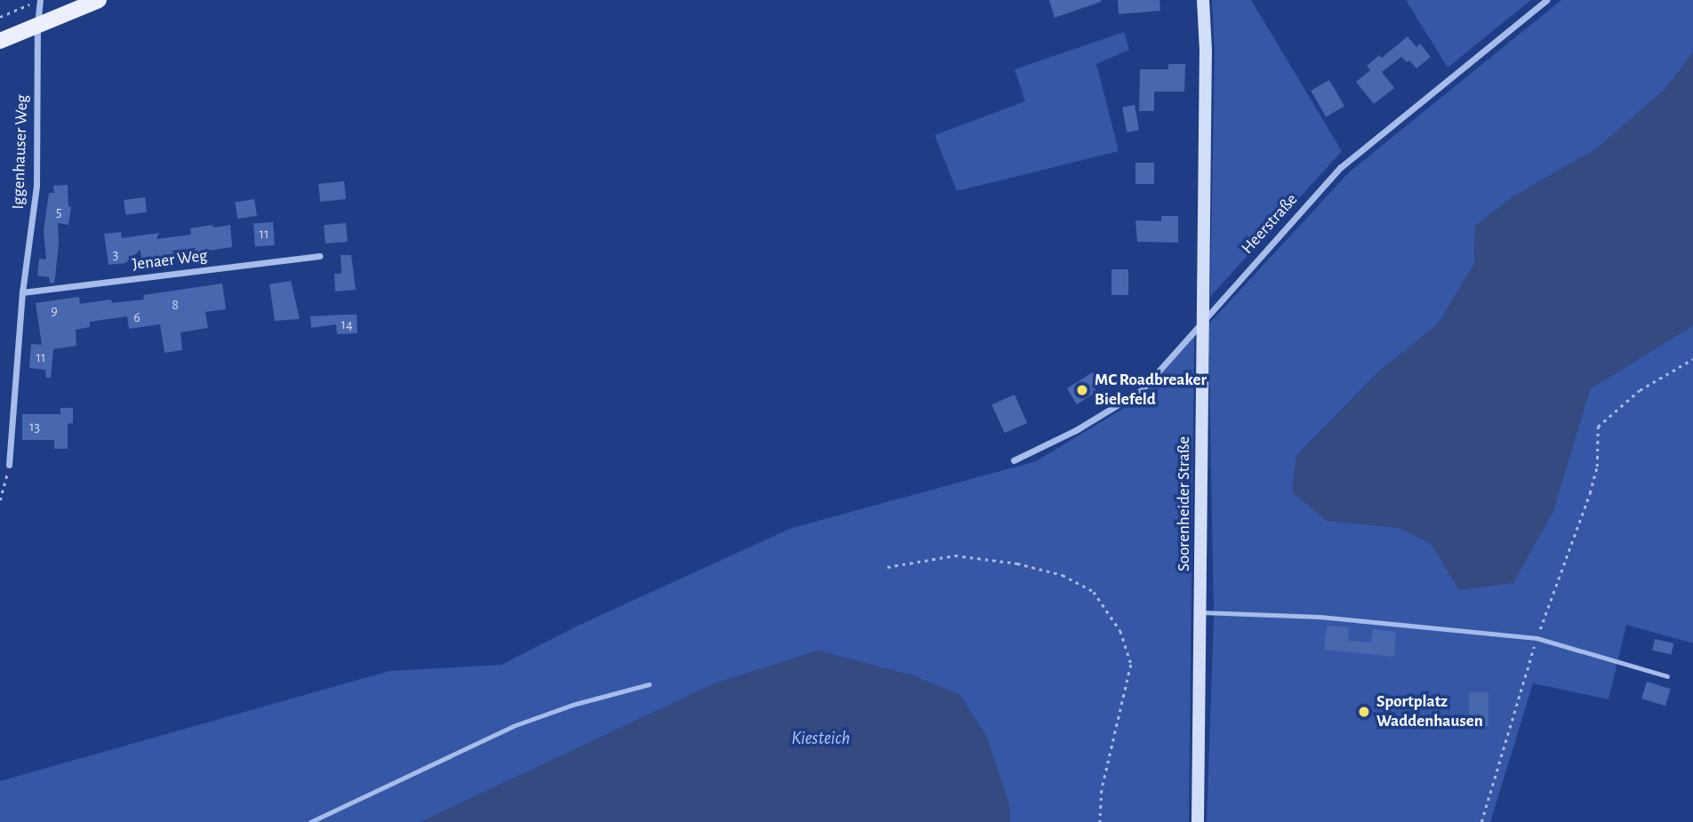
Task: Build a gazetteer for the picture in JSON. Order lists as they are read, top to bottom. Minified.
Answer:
{"streets":{"main road":["Soorenheider Straße"],"street":["Iggenhauser Weg","Heerstraße","Jenaer Weg"]},"crossings":[["Iggenhauser Weg","Jenaer Weg"],["Heerstraße","Soorenheider Straße"]],"water":["Kiesteich"],"places":["MC Roadbreaker Bielefeld","Sportplatz Waddenhausen"],"house_numbers":["5","11","3","8","9","6","14","11","13"]}
